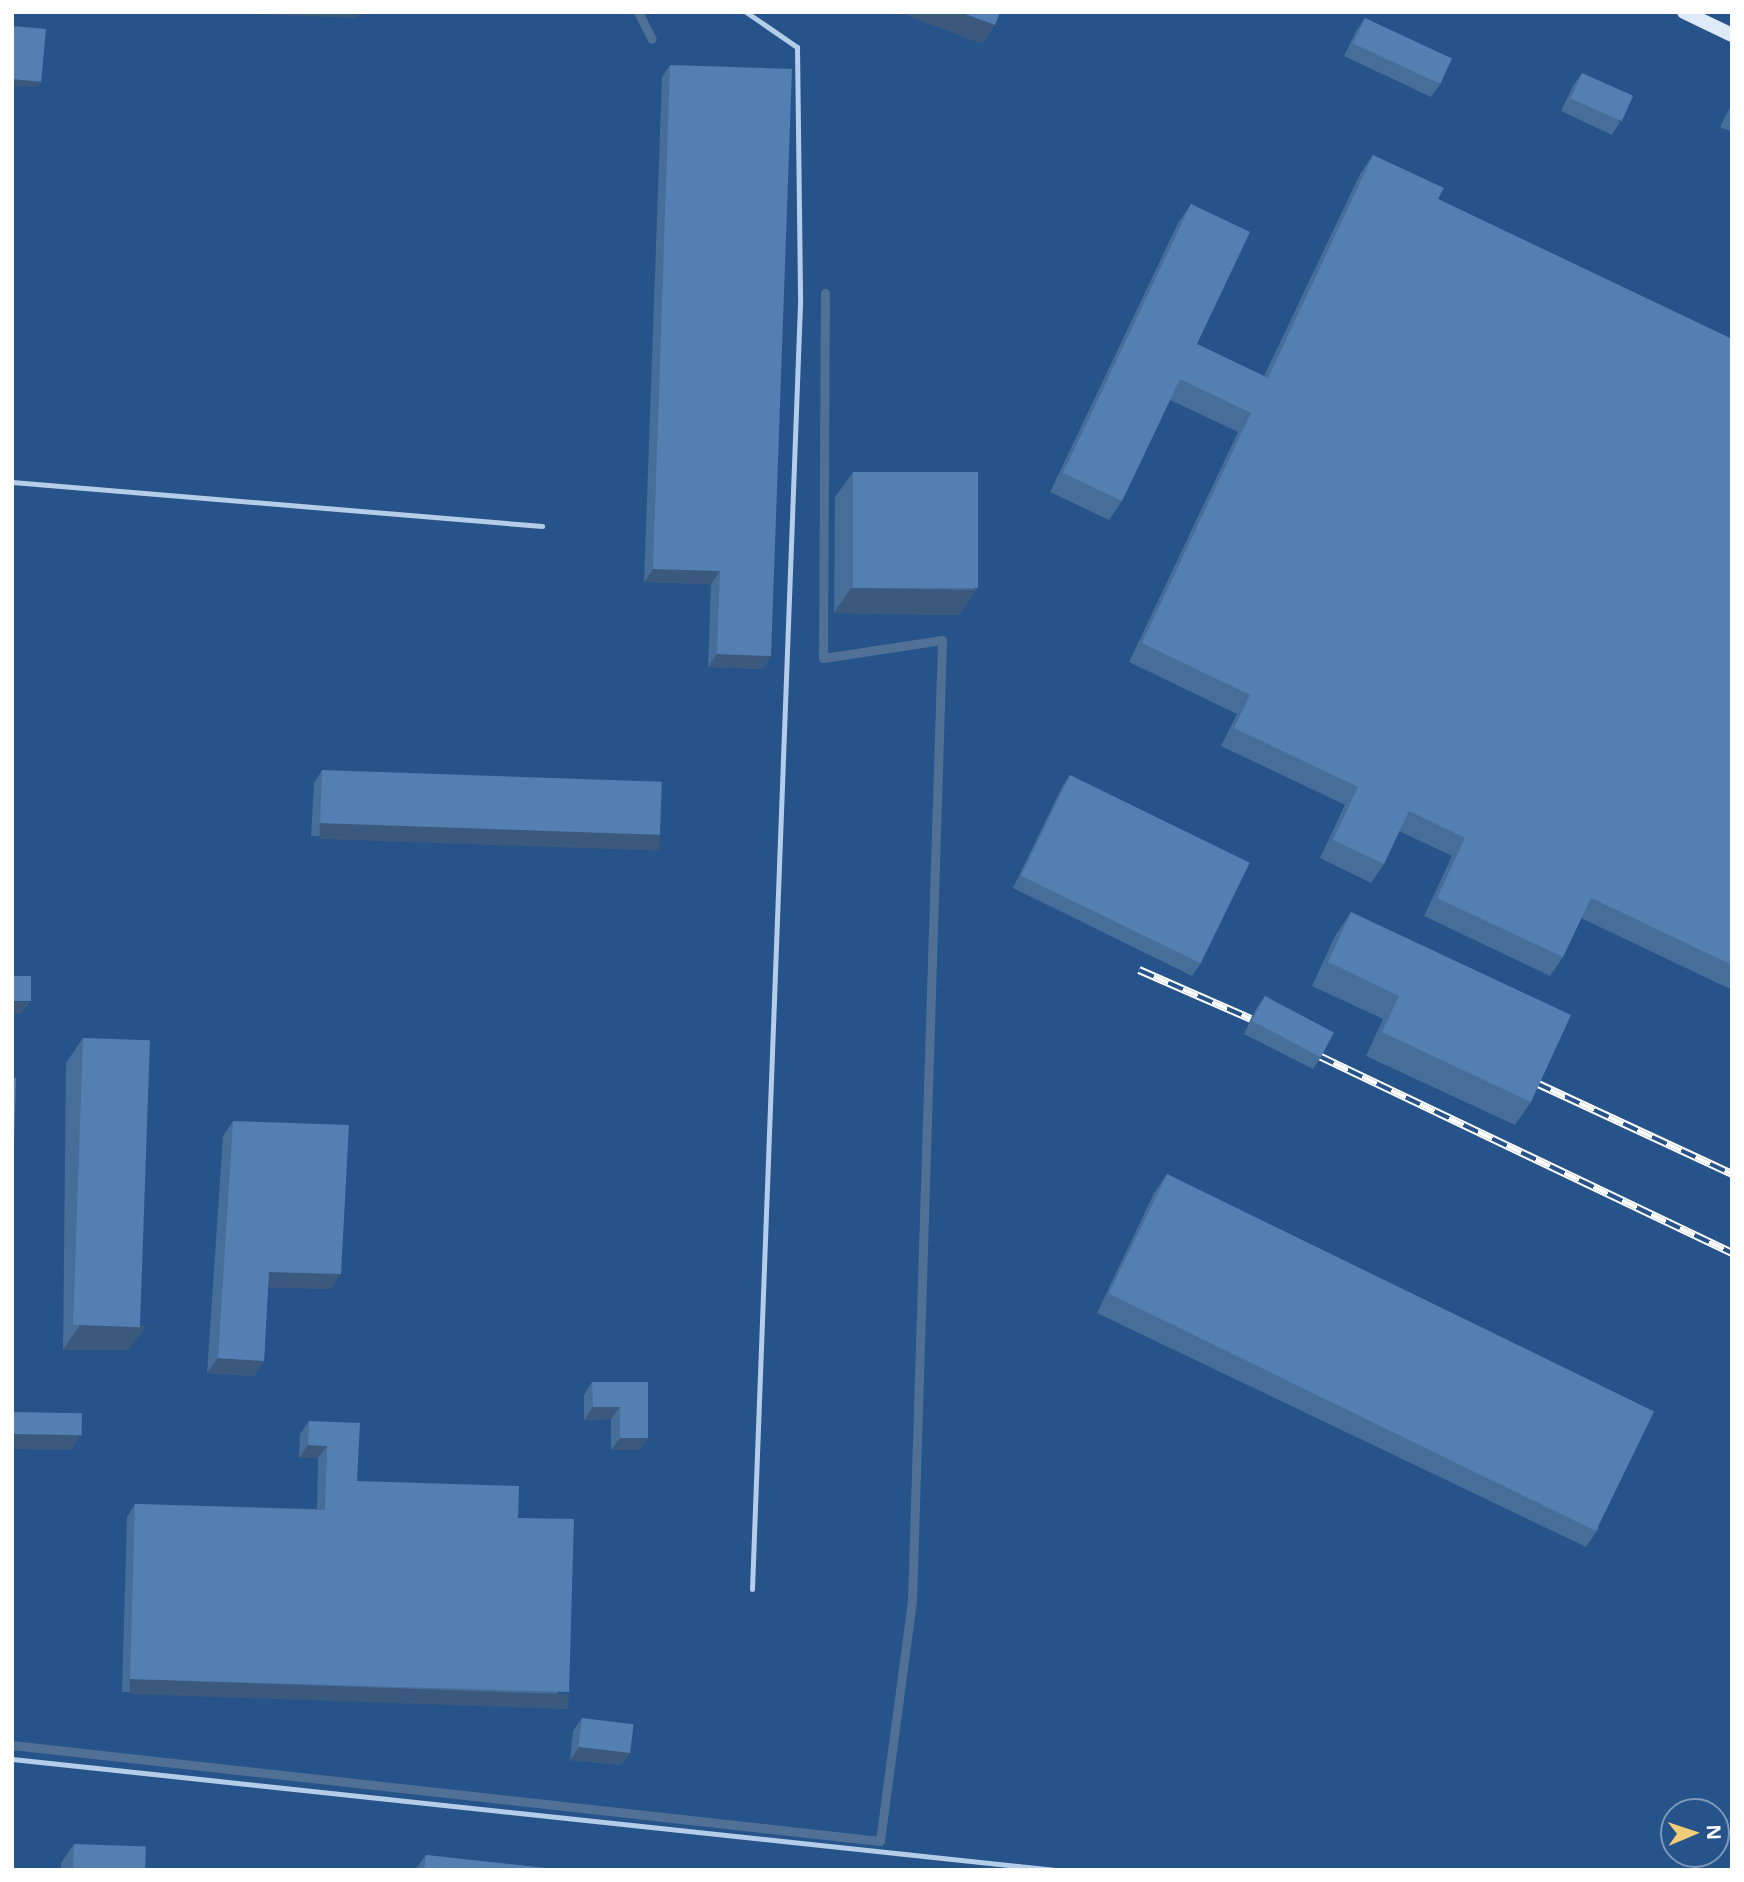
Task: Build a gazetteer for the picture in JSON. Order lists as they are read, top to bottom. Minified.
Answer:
{"north":"right"}
